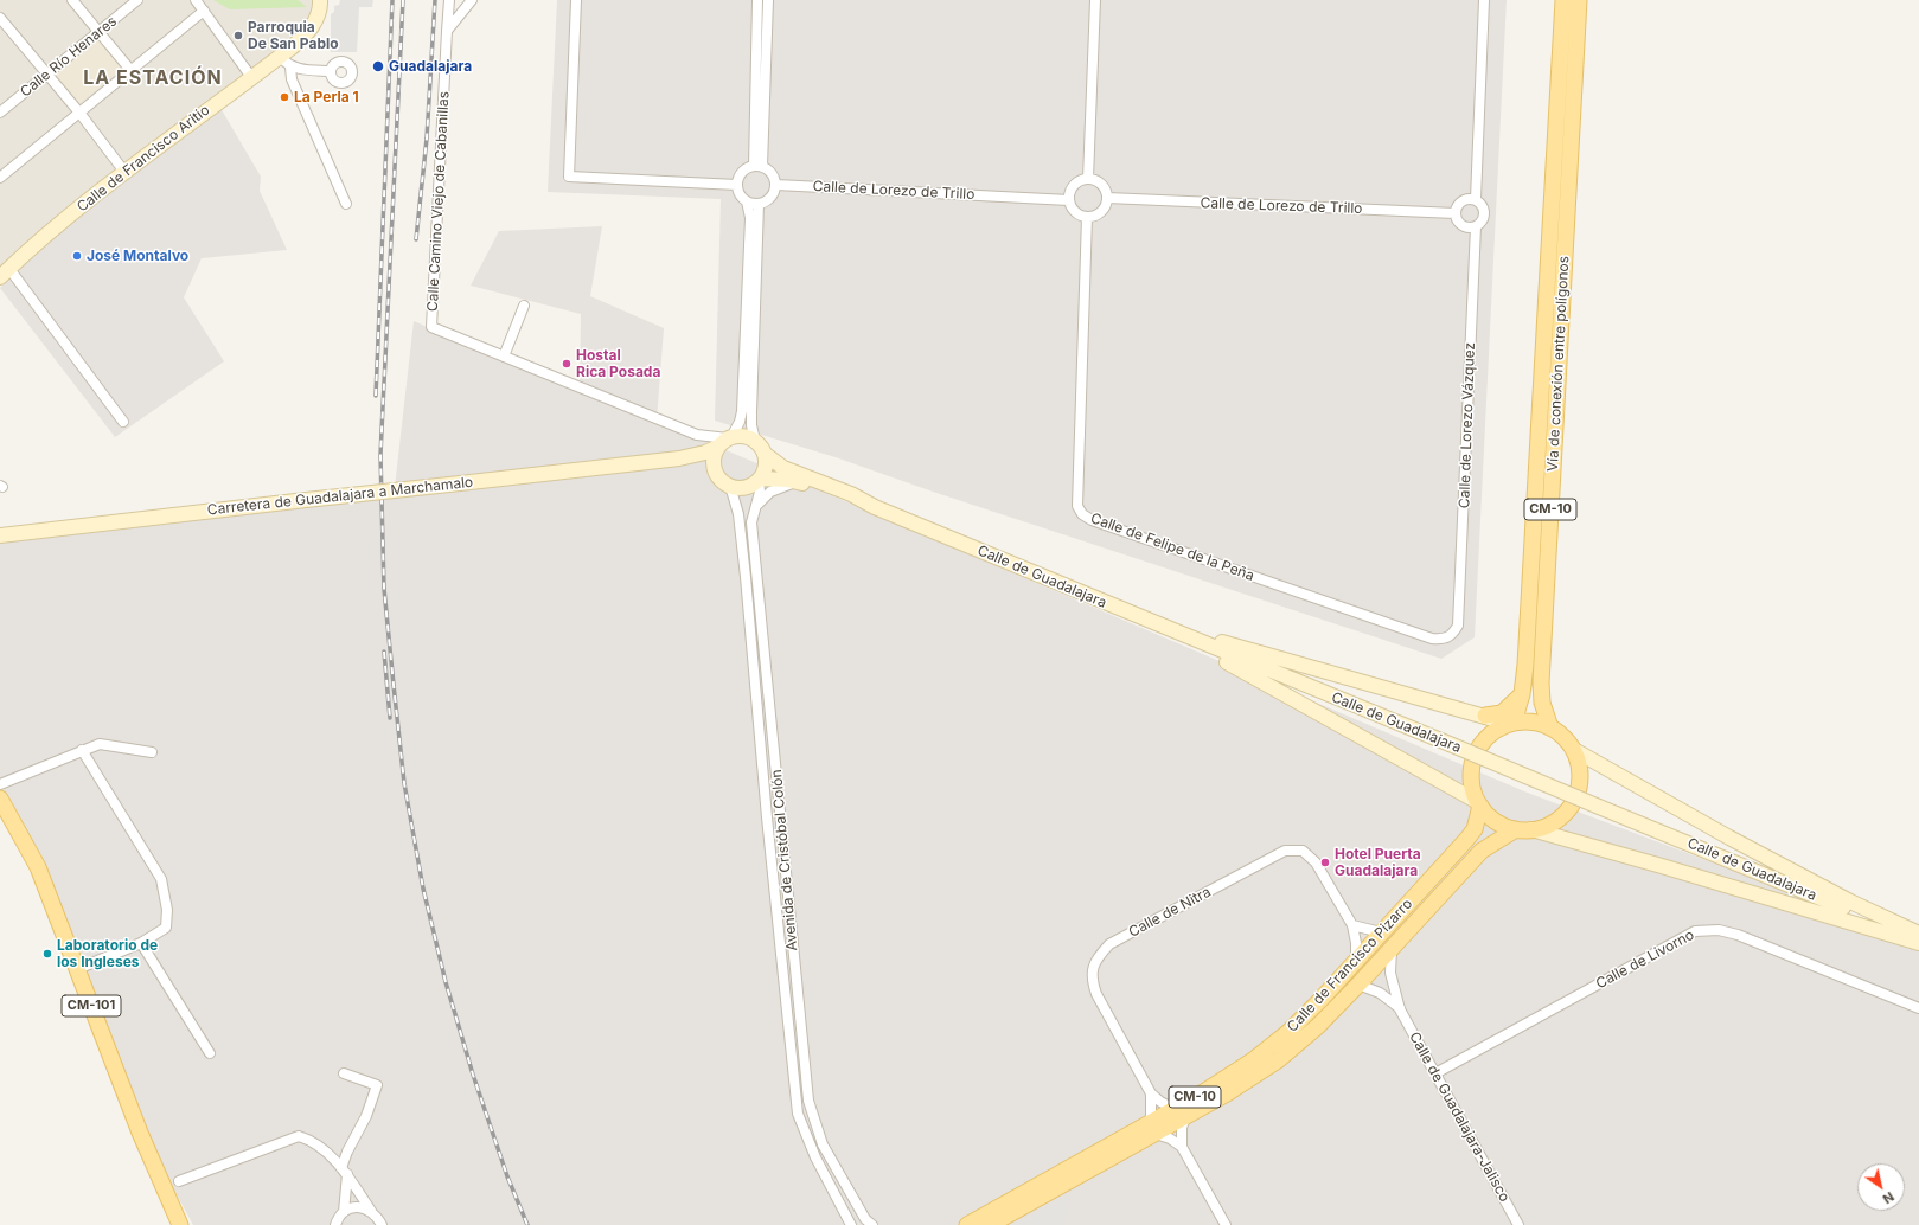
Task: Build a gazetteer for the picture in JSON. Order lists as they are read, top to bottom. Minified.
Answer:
{"streets":{"main road":["Calle de Francisco Aritio","Vía de conexión entre polígonos","Carretera de Guadalajara a Marchamalo","CM-10","Calle de Guadalajara","Calle de Francisco Pizarro","CM-101"],"street":["Calle Río Henares","Calle de Lorezo de Trillo","Calle Camino Viejo de Cabanillas","Calle de Lorezo Vázquez","Calle de Felipe de la Peña","Avenida de Cristóbal Colón","Calle de Nitra","Calle de Livorno","Calle de Guadalajara-Jalisco"]},"crossings":[["Calle de Lorezo de Trillo","Calle de Lorezo Vázquez"],["Calle de Lorezo de Trillo","Calle de Felipe de la Peña"],["Vía de conexión entre polígonos","CM-10"],["Vía de conexión entre polígonos","Calle de Francisco Pizarro"],["Calle de Lorezo Vázquez","Calle de Felipe de la Peña"],["Carretera de Guadalajara a Marchamalo","Calle de Guadalajara"],["Carretera de Guadalajara a Marchamalo","Avenida de Cristóbal Colón"],["CM-10","Calle de Francisco Pizarro"],["Calle de Guadalajara","Avenida de Cristóbal Colón"],["Calle de Nitra","Calle de Francisco Pizarro"],["Calle de Livorno","Calle de Guadalajara-Jalisco"],["Calle de Francisco Pizarro","Calle de Guadalajara-Jalisco"]],"districts":["LA ESTACIÓN"],"places":["Parroquia De San Pablo","Guadalajara","La Perla 1","José Montalvo","Hostal Rica Posada","Hotel Puerta Guadalajara","Laboratorio de los Ingleses"],"north":"bottom right"}
